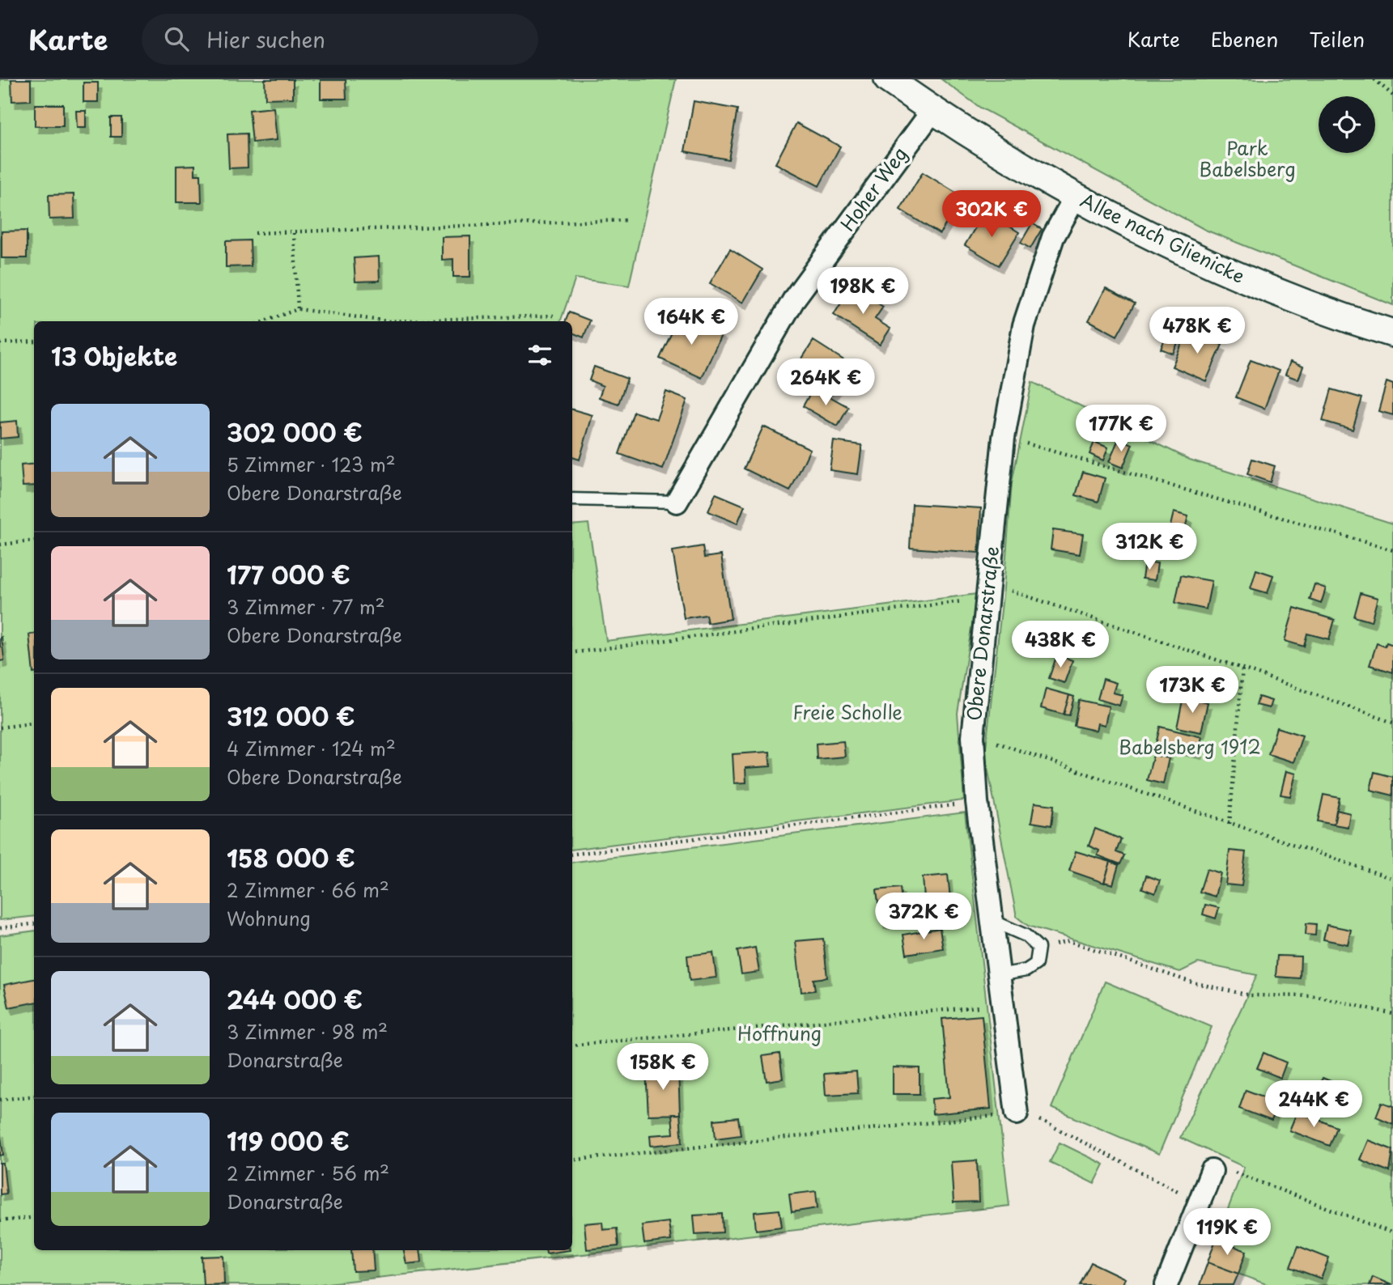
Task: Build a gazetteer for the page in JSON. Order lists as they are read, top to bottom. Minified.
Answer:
{"streets":{"street":["Hoher Weg","Allee nach Glienicke","Obere Donarstraße"]},"crossings":[["Hoher Weg","Allee nach Glienicke"],["Allee nach Glienicke","Obere Donarstraße"]],"parks":["Park Babelsberg","Freie Scholle","Babelsberg 1912","Hoffnung"],"page":{"header":"Karte","search":"Hier suchen","nav":["Karte","Ebenen","Teilen"],"price":["302K €","198K €","164K €","478K €","264K €","177K €","312K €","438K €","173K €","372K €","158K €","244K €","119K €"],"heading":"13 Objekte","list":[{"name":"302 000 €","note":"5 Zimmer · 123 m² · Obere Donarstraße"},{"name":"177 000 €","note":"3 Zimmer · 77 m² · Obere Donarstraße"},{"name":"312 000 €","note":"4 Zimmer · 124 m² · Obere Donarstraße"},{"name":"158 000 €","note":"2 Zimmer · 66 m² · Wohnung"},{"name":"244 000 €","note":"3 Zimmer · 98 m² · Donarstraße"},{"name":"119 000 €","note":"2 Zimmer · 56 m² · Donarstraße"}]}}
